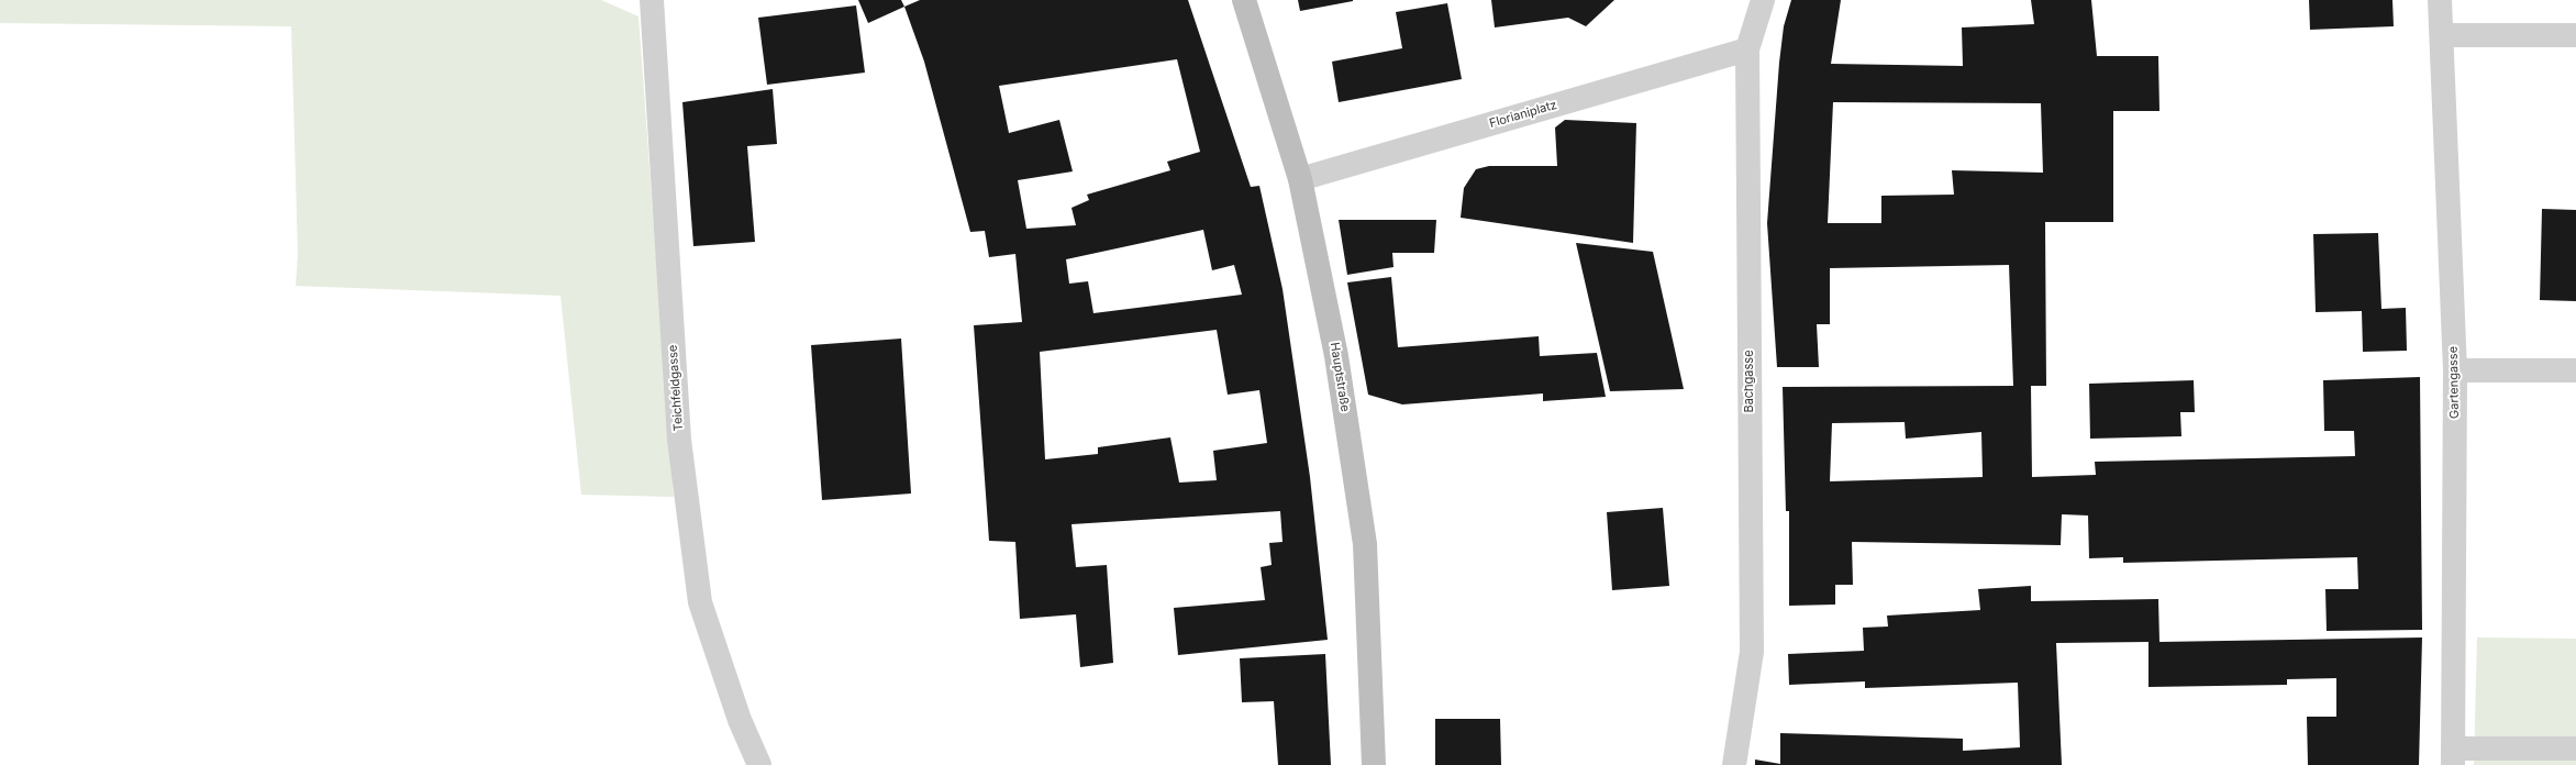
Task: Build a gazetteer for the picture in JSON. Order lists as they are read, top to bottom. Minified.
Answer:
{"streets":{"street":["Florianiplatz","Hauptstraße","Bachgasse","Gartengasse","Teichfeldgasse"]},"crossings":[["Florianiplatz","Hauptstraße"],["Florianiplatz","Bachgasse"]]}
